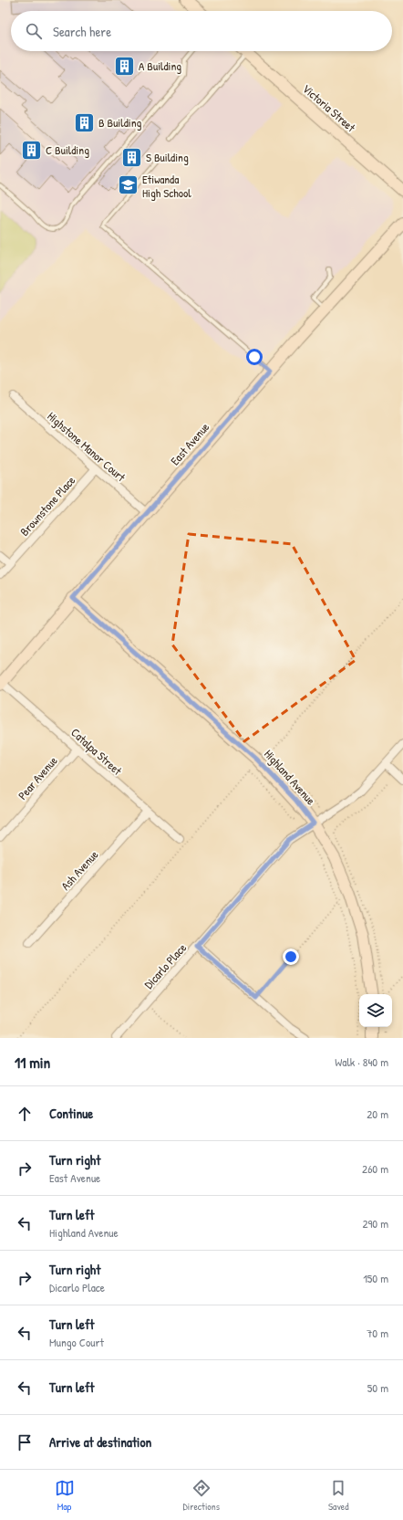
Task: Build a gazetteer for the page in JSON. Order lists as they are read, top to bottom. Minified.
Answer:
{"streets":{"street":["Victoria Street","East Avenue","Highstone Manor Court","Brownstone Place","Catalpa Street","Highland Avenue","Pear Avenue","Ash Avenue","Dicarlo Place"]},"crossings":[["East Avenue","Highstone Manor Court"],["East Avenue","Catalpa Street"],["East Avenue","Highland Avenue"],["Highstone Manor Court","Brownstone Place"],["Catalpa Street","Pear Avenue"],["Catalpa Street","Ash Avenue"],["Highland Avenue","Dicarlo Place"]],"places":{"building":["A Building","B Building","C Building","S Building"],"school or university":["Etiwanda High School"]},"page":{"search":"Search here","heading":["11 min","Walk · 840 m"],"list":[["Continue","20 m"],["Turn right","East Avenue","260 m"],["Turn left","Highland Avenue","290 m"],["Turn right","Dicarlo Place","150 m"],["Turn left","Mungo Court","70 m"],["Turn left","50 m"],"Arrive at destination"],"nav":["Map","Directions","Saved"]}}
